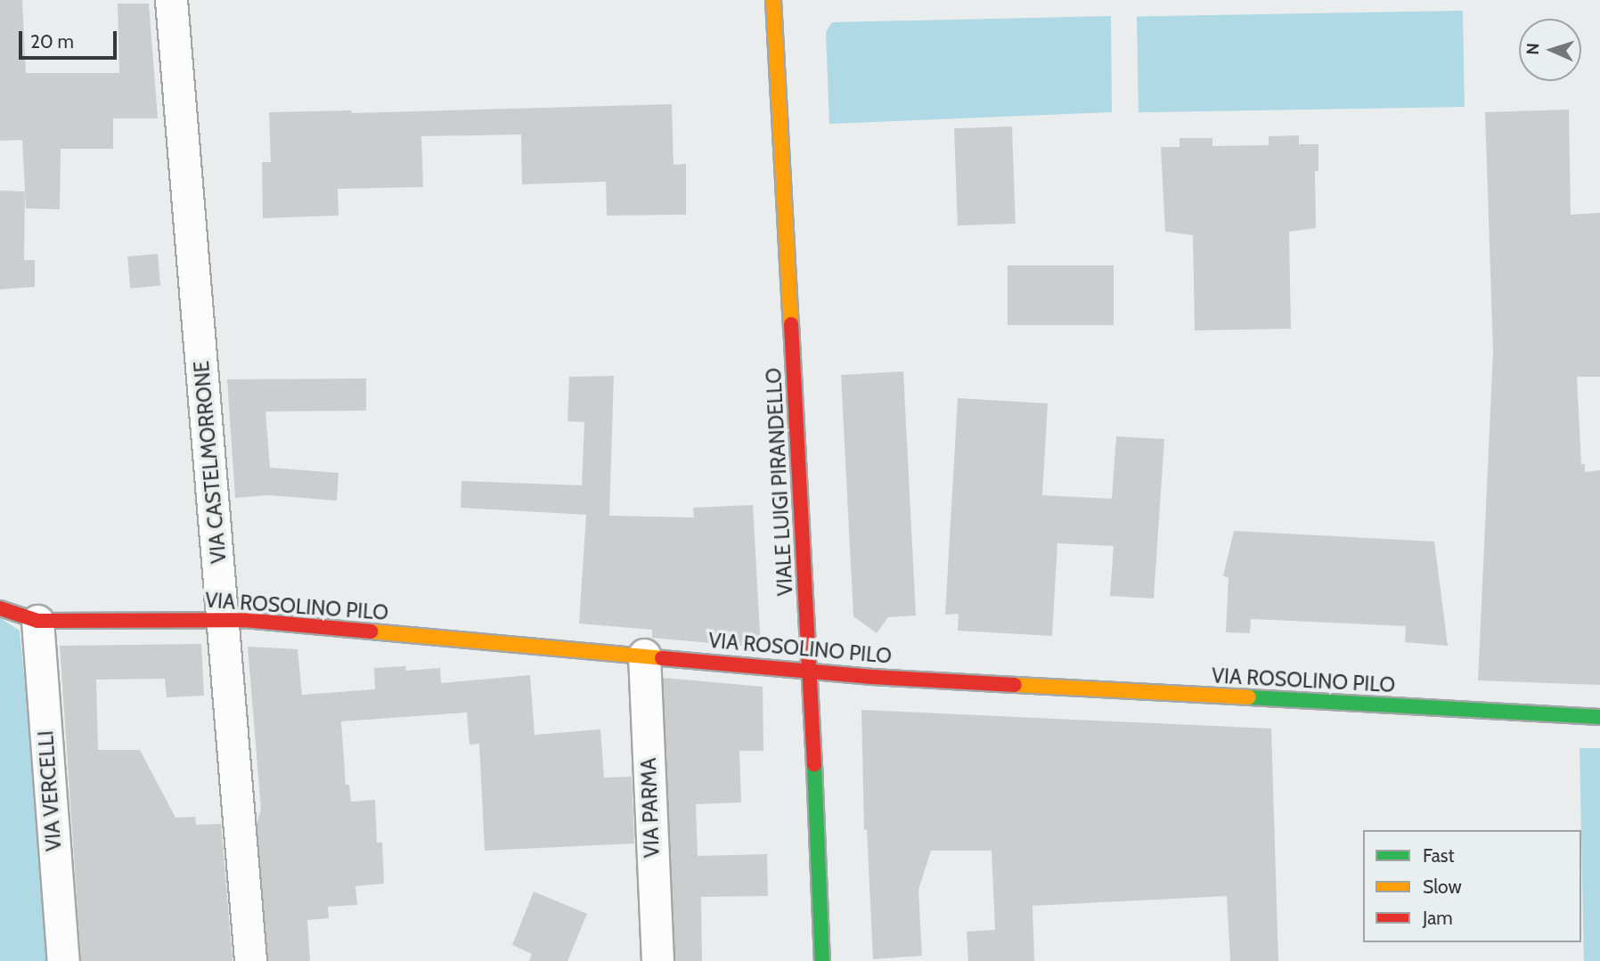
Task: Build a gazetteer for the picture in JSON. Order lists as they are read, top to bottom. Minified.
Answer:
{"streets":{"street":["VIA CASTELMORRONE","VIALE LUIGI PIRANDELLO","VIA ROSOLINO PILO","VIA VERCELLI","VIA PARMA"]},"crossings":[["VIA CASTELMORRONE","VIA ROSOLINO PILO"],["VIALE LUIGI PIRANDELLO","VIA ROSOLINO PILO"],["VIA ROSOLINO PILO","VIA VERCELLI"],["VIA ROSOLINO PILO","VIA PARMA"]],"legend":["Fast","Slow","Jam"],"scale_bar":"20 m","north":"left"}
